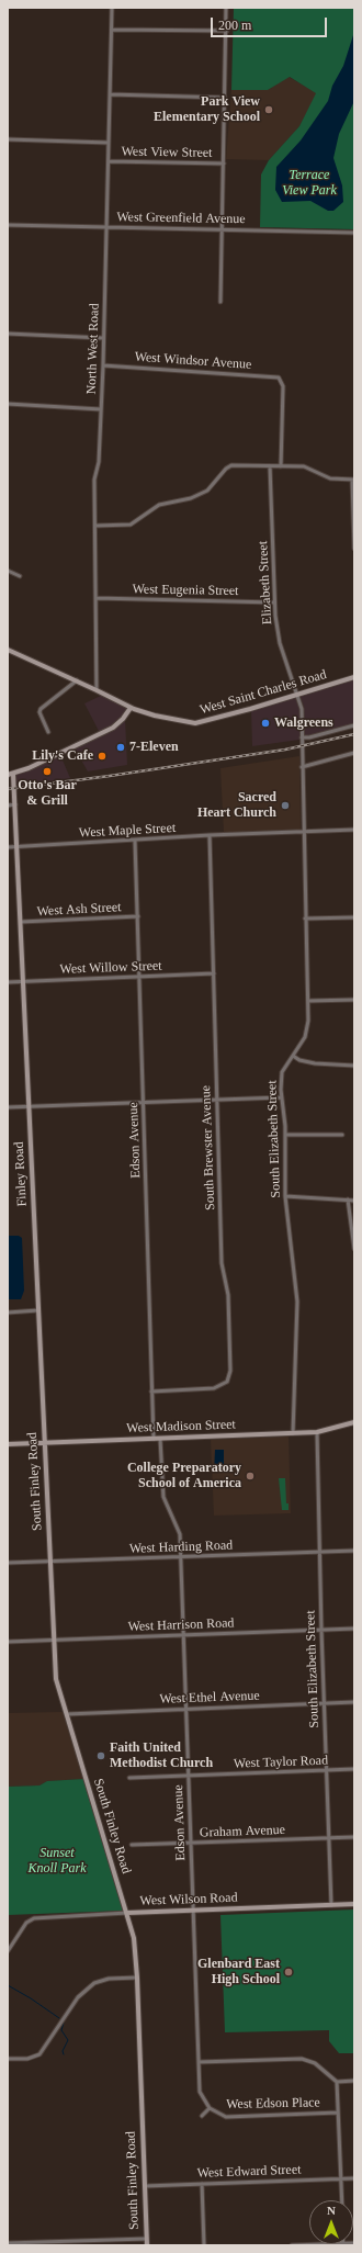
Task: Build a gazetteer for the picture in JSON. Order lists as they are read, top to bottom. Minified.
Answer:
{"streets":{"main road":["West Saint Charles Road","Finley Road","West Madison Street","South Finley Road","West Wilson Road"],"street":["West View Street","West Greenfield Avenue","North West Road","West Windsor Avenue","Elizabeth Street","West Eugenia Street","West Maple Street","West Ash Street","West Willow Street","South Elizabeth Street","Edson Avenue","South Brewster Avenue","West Harding Road","West Harrison Road","West Ethel Avenue","West Taylor Road","Graham Avenue","West Edson Place","West Edward Street"]},"crossings":[["West View Street","North West Road"],["West Greenfield Avenue","North West Road"],["North West Road","West Windsor Avenue"],["North West Road","West Eugenia Street"],["North West Road","West Saint Charles Road"],["Elizabeth Street","West Eugenia Street"],["Elizabeth Street","West Saint Charles Road"],["Elizabeth Street","South Elizabeth Street"],["West Saint Charles Road","South Elizabeth Street"],["West Maple Street","South Elizabeth Street"],["West Maple Street","Edson Avenue"],["West Maple Street","South Brewster Avenue"],["West Maple Street","Finley Road"],["West Ash Street","Edson Avenue"],["West Ash Street","Finley Road"],["West Willow Street","Edson Avenue"],["West Willow Street","South Brewster Avenue"],["West Willow Street","Finley Road"],["South Elizabeth Street","West Madison Street"],["South Elizabeth Street","West Harding Road"],["South Elizabeth Street","West Harrison Road"],["South Elizabeth Street","West Ethel Avenue"],["South Elizabeth Street","West Taylor Road"],["South Elizabeth Street","Graham Avenue"],["South Elizabeth Street","West Wilson Road"],["Edson Avenue","South Brewster Avenue"],["Edson Avenue","West Madison Street"],["Edson Avenue","West Harding Road"],["Edson Avenue","West Harrison Road"],["Edson Avenue","West Ethel Avenue"],["Edson Avenue","West Taylor Road"],["Edson Avenue","Graham Avenue"],["Edson Avenue","West Wilson Road"],["Edson Avenue","West Edson Place"],["Finley Road","South Finley Road"],["West Madison Street","South Finley Road"],["South Finley Road","West Harding Road"],["South Finley Road","West Harrison Road"],["South Finley Road","West Ethel Avenue"],["South Finley Road","West Wilson Road"],["South Finley Road","West Edward Street"]],"parks":["Terrace View Park","Sunset Knoll Park"],"places":["Park View Elementary School","Walgreens","7-Eleven","Lily's Cafe","Otto's Bar & Grill","Sacred Heart Church","College Preparatory School of America","Faith United Methodist Church","Glenbard East High School"],"scale_bar":"200 m","north":"top"}
